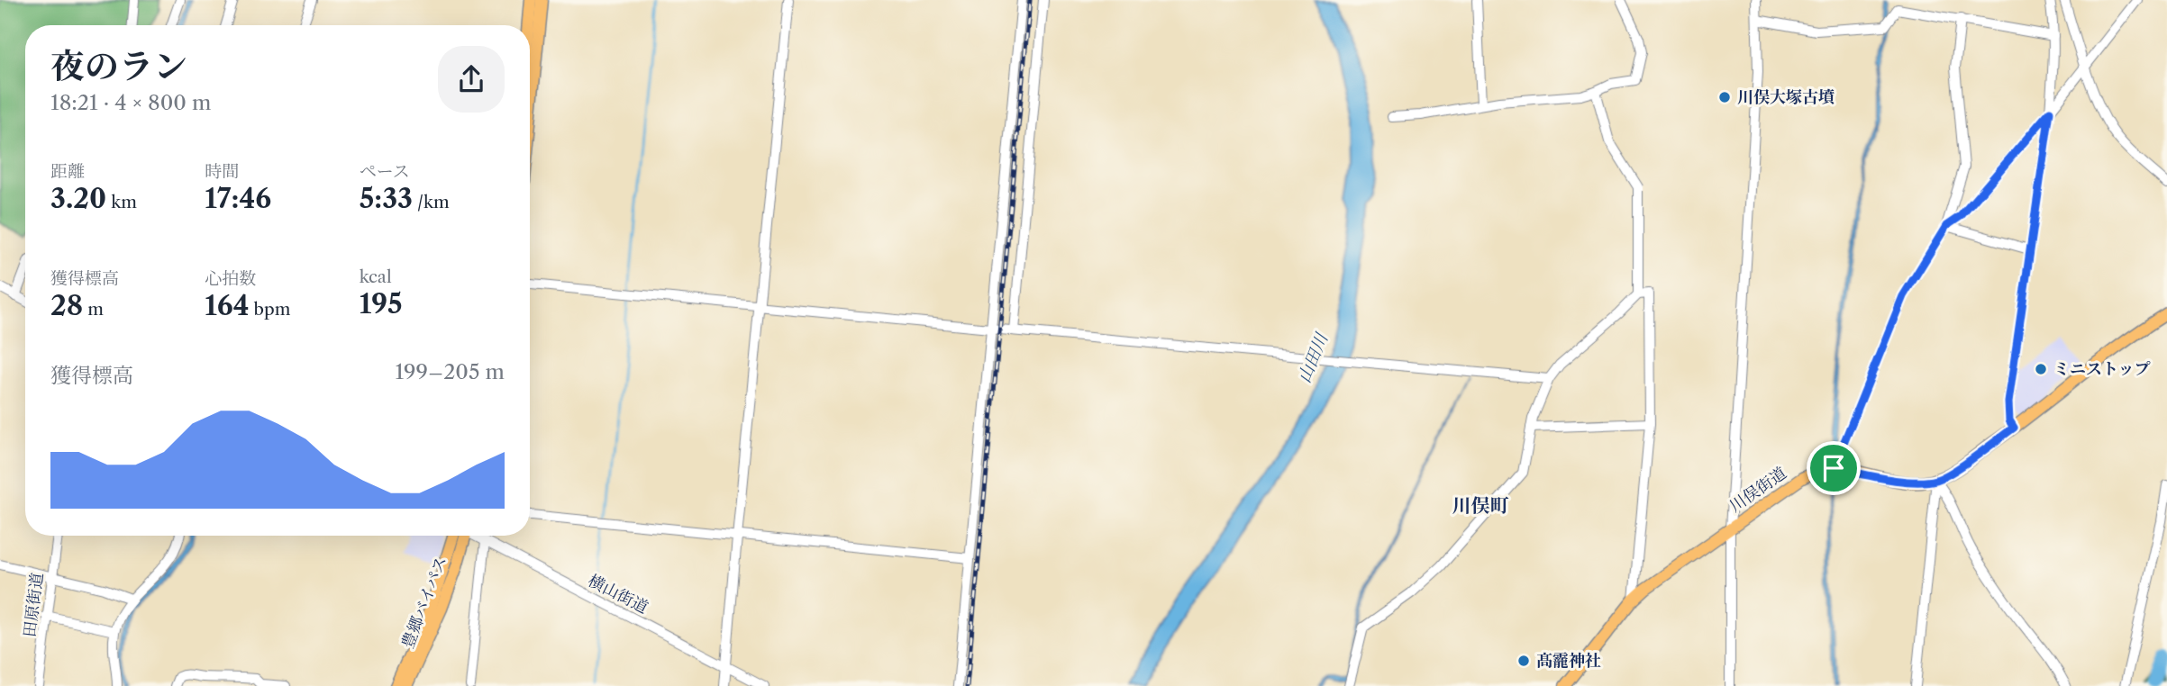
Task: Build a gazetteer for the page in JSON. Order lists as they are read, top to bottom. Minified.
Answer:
{"streets":{"main road":["川俣街道","豊郷バイパス"],"street":["横山街道","田原街道"]},"districts":["川俣町"],"water":["山田川"],"places":["川俣大塚古墳","ミニストップ","髙靇神社"],"page":{"heading":["夜のラン","18:21 · 4 × 800 m"],"stats":[["距離","3.20 km"],["時間","17:46"],["ペース","5:33 /km"],["獲得標高","28 m"],["心拍数","164 bpm"],["kcal","195"]],"chart":["獲得標高","199–205 m"]}}
